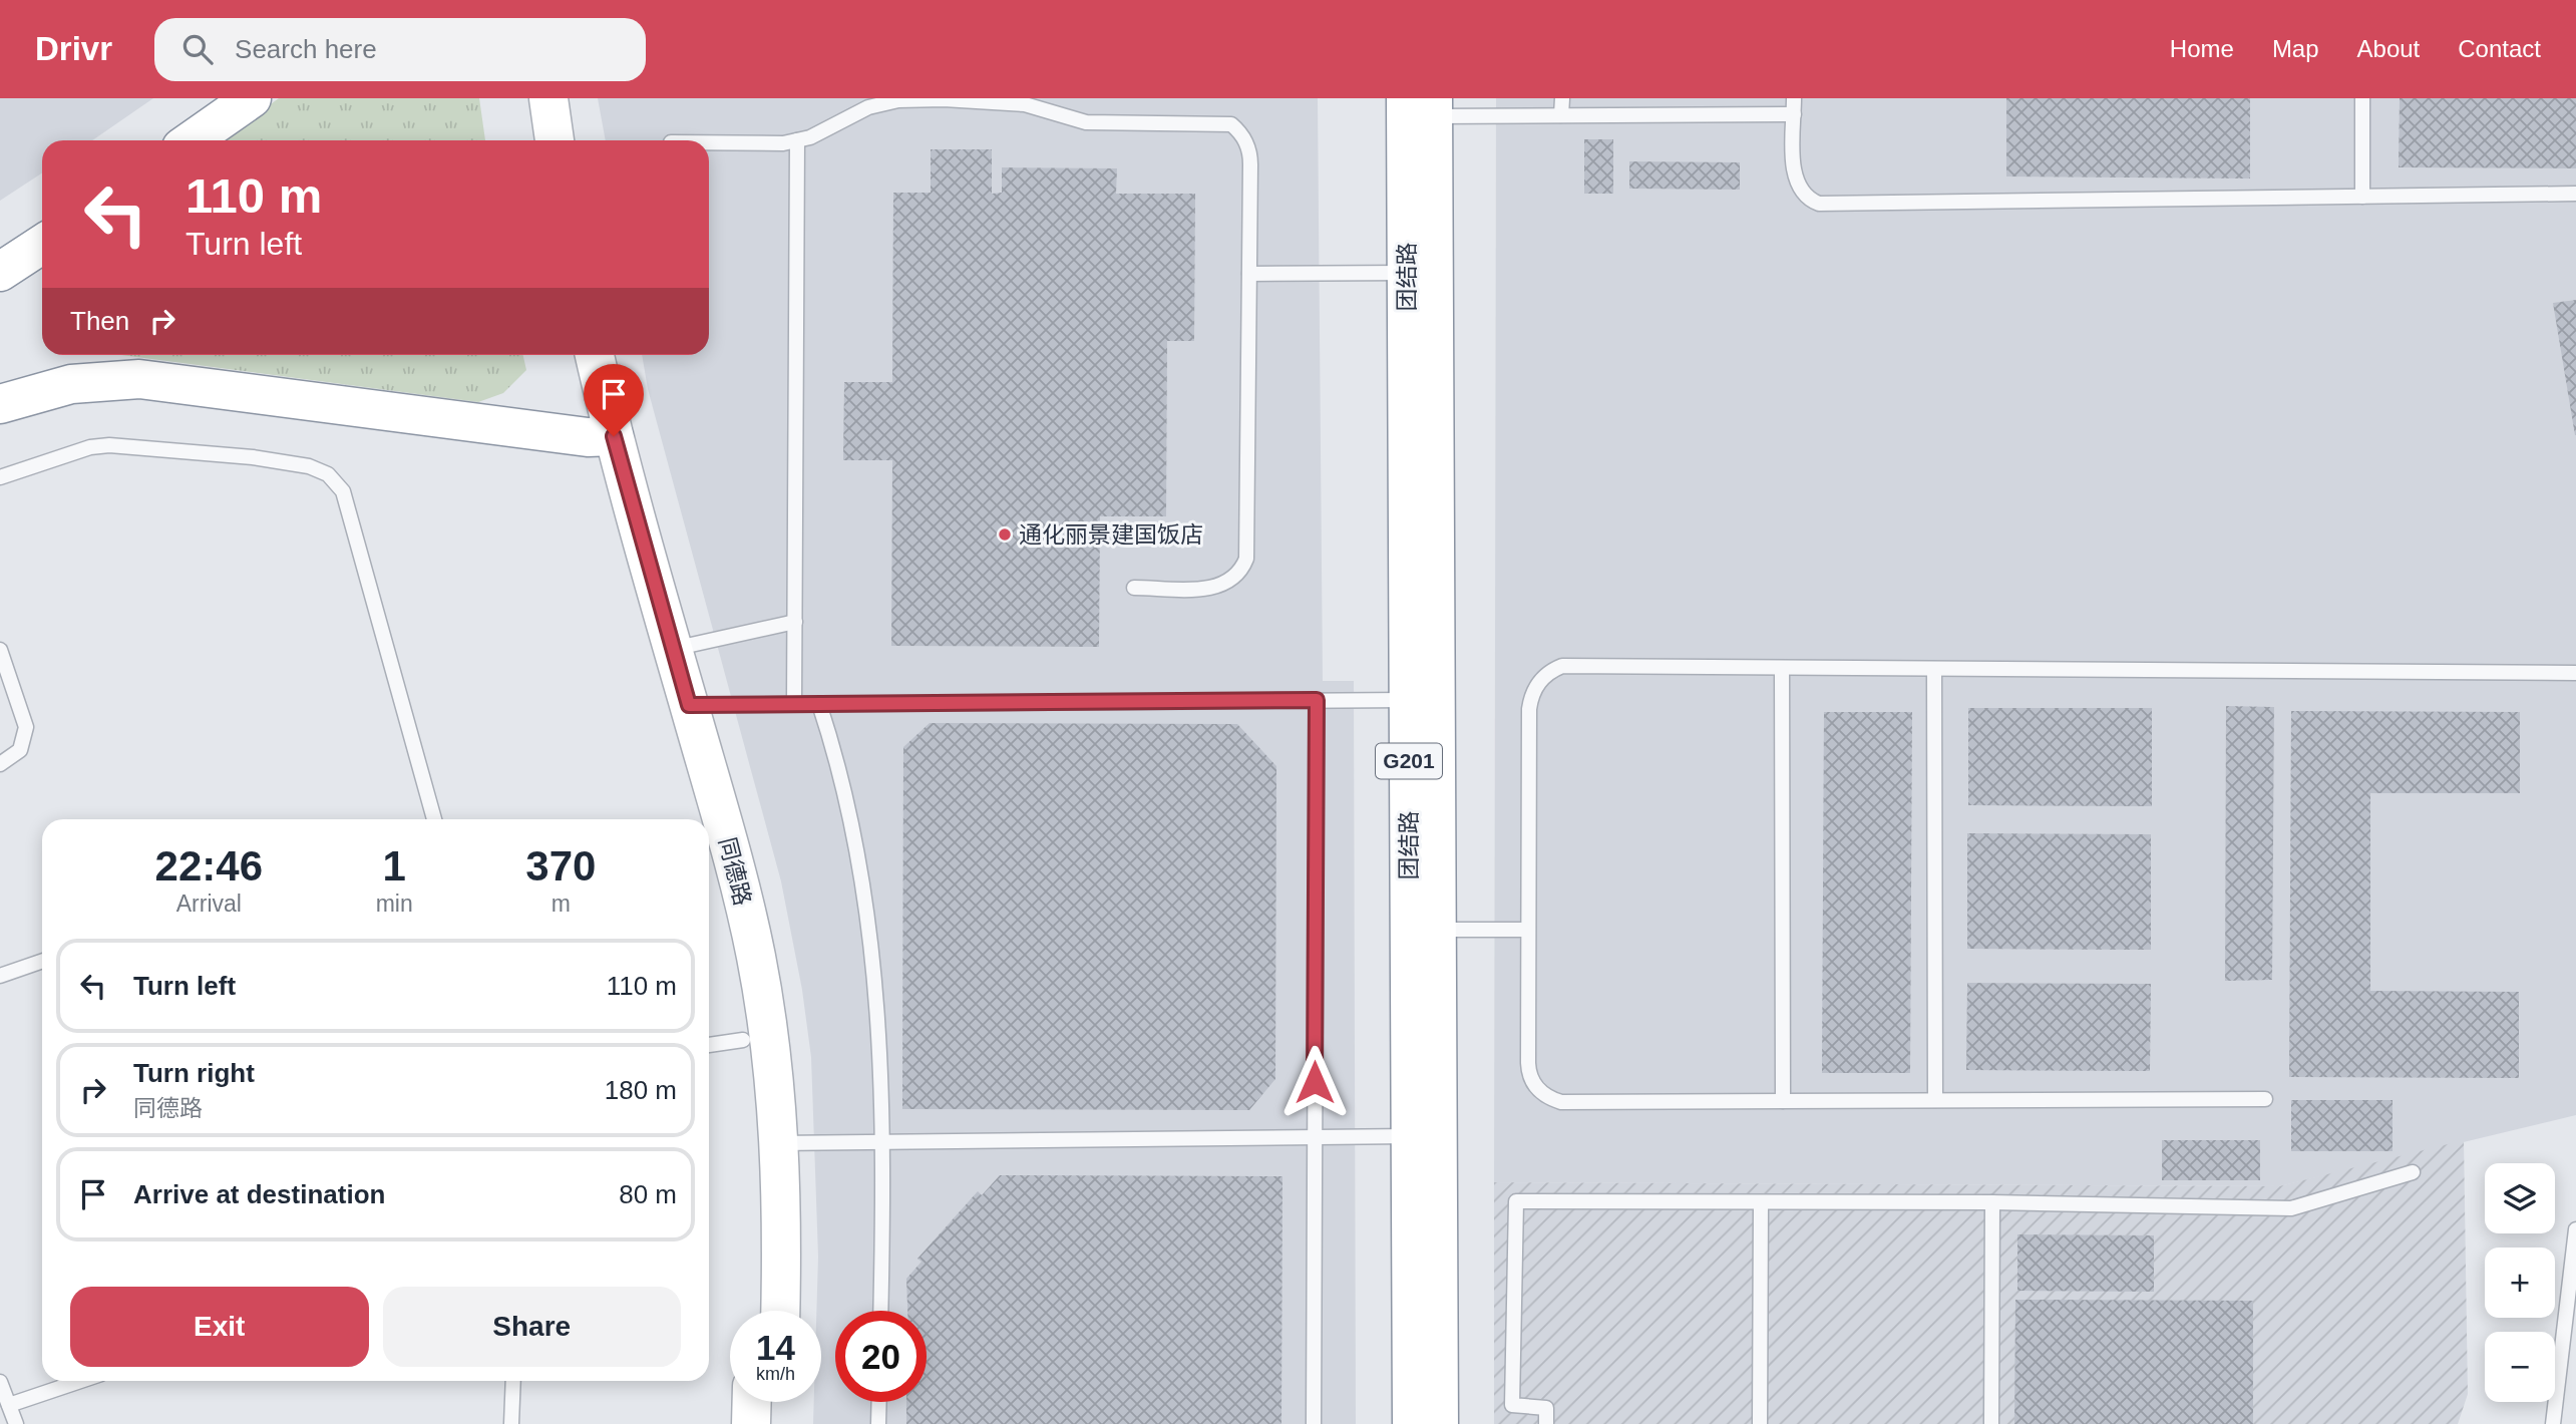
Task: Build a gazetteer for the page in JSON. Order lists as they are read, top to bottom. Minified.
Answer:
{"streets":{"main road":["团结路","G201","同德路"]},"places":["通化丽景建国饭店"],"page":{"header":"Drivr","search":"Search here","nav":["Home","Map","About","Contact"],"turn":["110 m","Turn left"],"then":"Then","eta":["22:46","Arrival","1","min","370","m"],"list":[{"name":"Turn left","value":"110 m"},{"name":"Turn right","note":"同德路","value":"180 m"},{"name":"Arrive at destination","value":"80 m"}],"map_buttons":["+","−"],"buttons":["Exit","Share"],"speed":"14 km/h","limit":"20"}}
